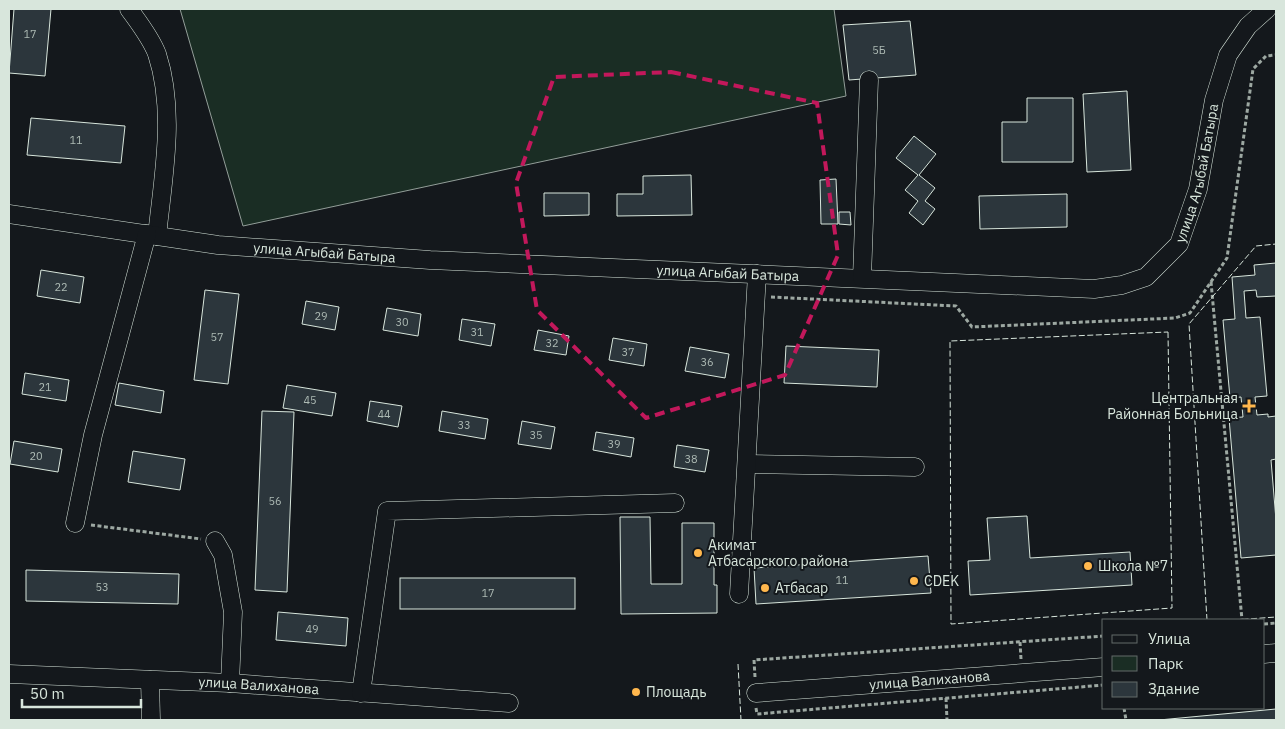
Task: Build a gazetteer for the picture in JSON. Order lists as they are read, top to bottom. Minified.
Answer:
{"streets":{"street":["улица Агыбай Батыра","улица Валиханова"]},"places":{"health":["Центральная Районная Больница"],"other":["Акимат Атбасарского района","Школа №7","CDEK","Атбасар","Площадь"]},"house_numbers":["17","5Б","11","22","29","30","31","57","32","37","36","21","45","44","33","35","39","20","38","56","11","53","17","49"],"legend":["Улица","Парк","Здание"],"scale_bar":"50 m"}
